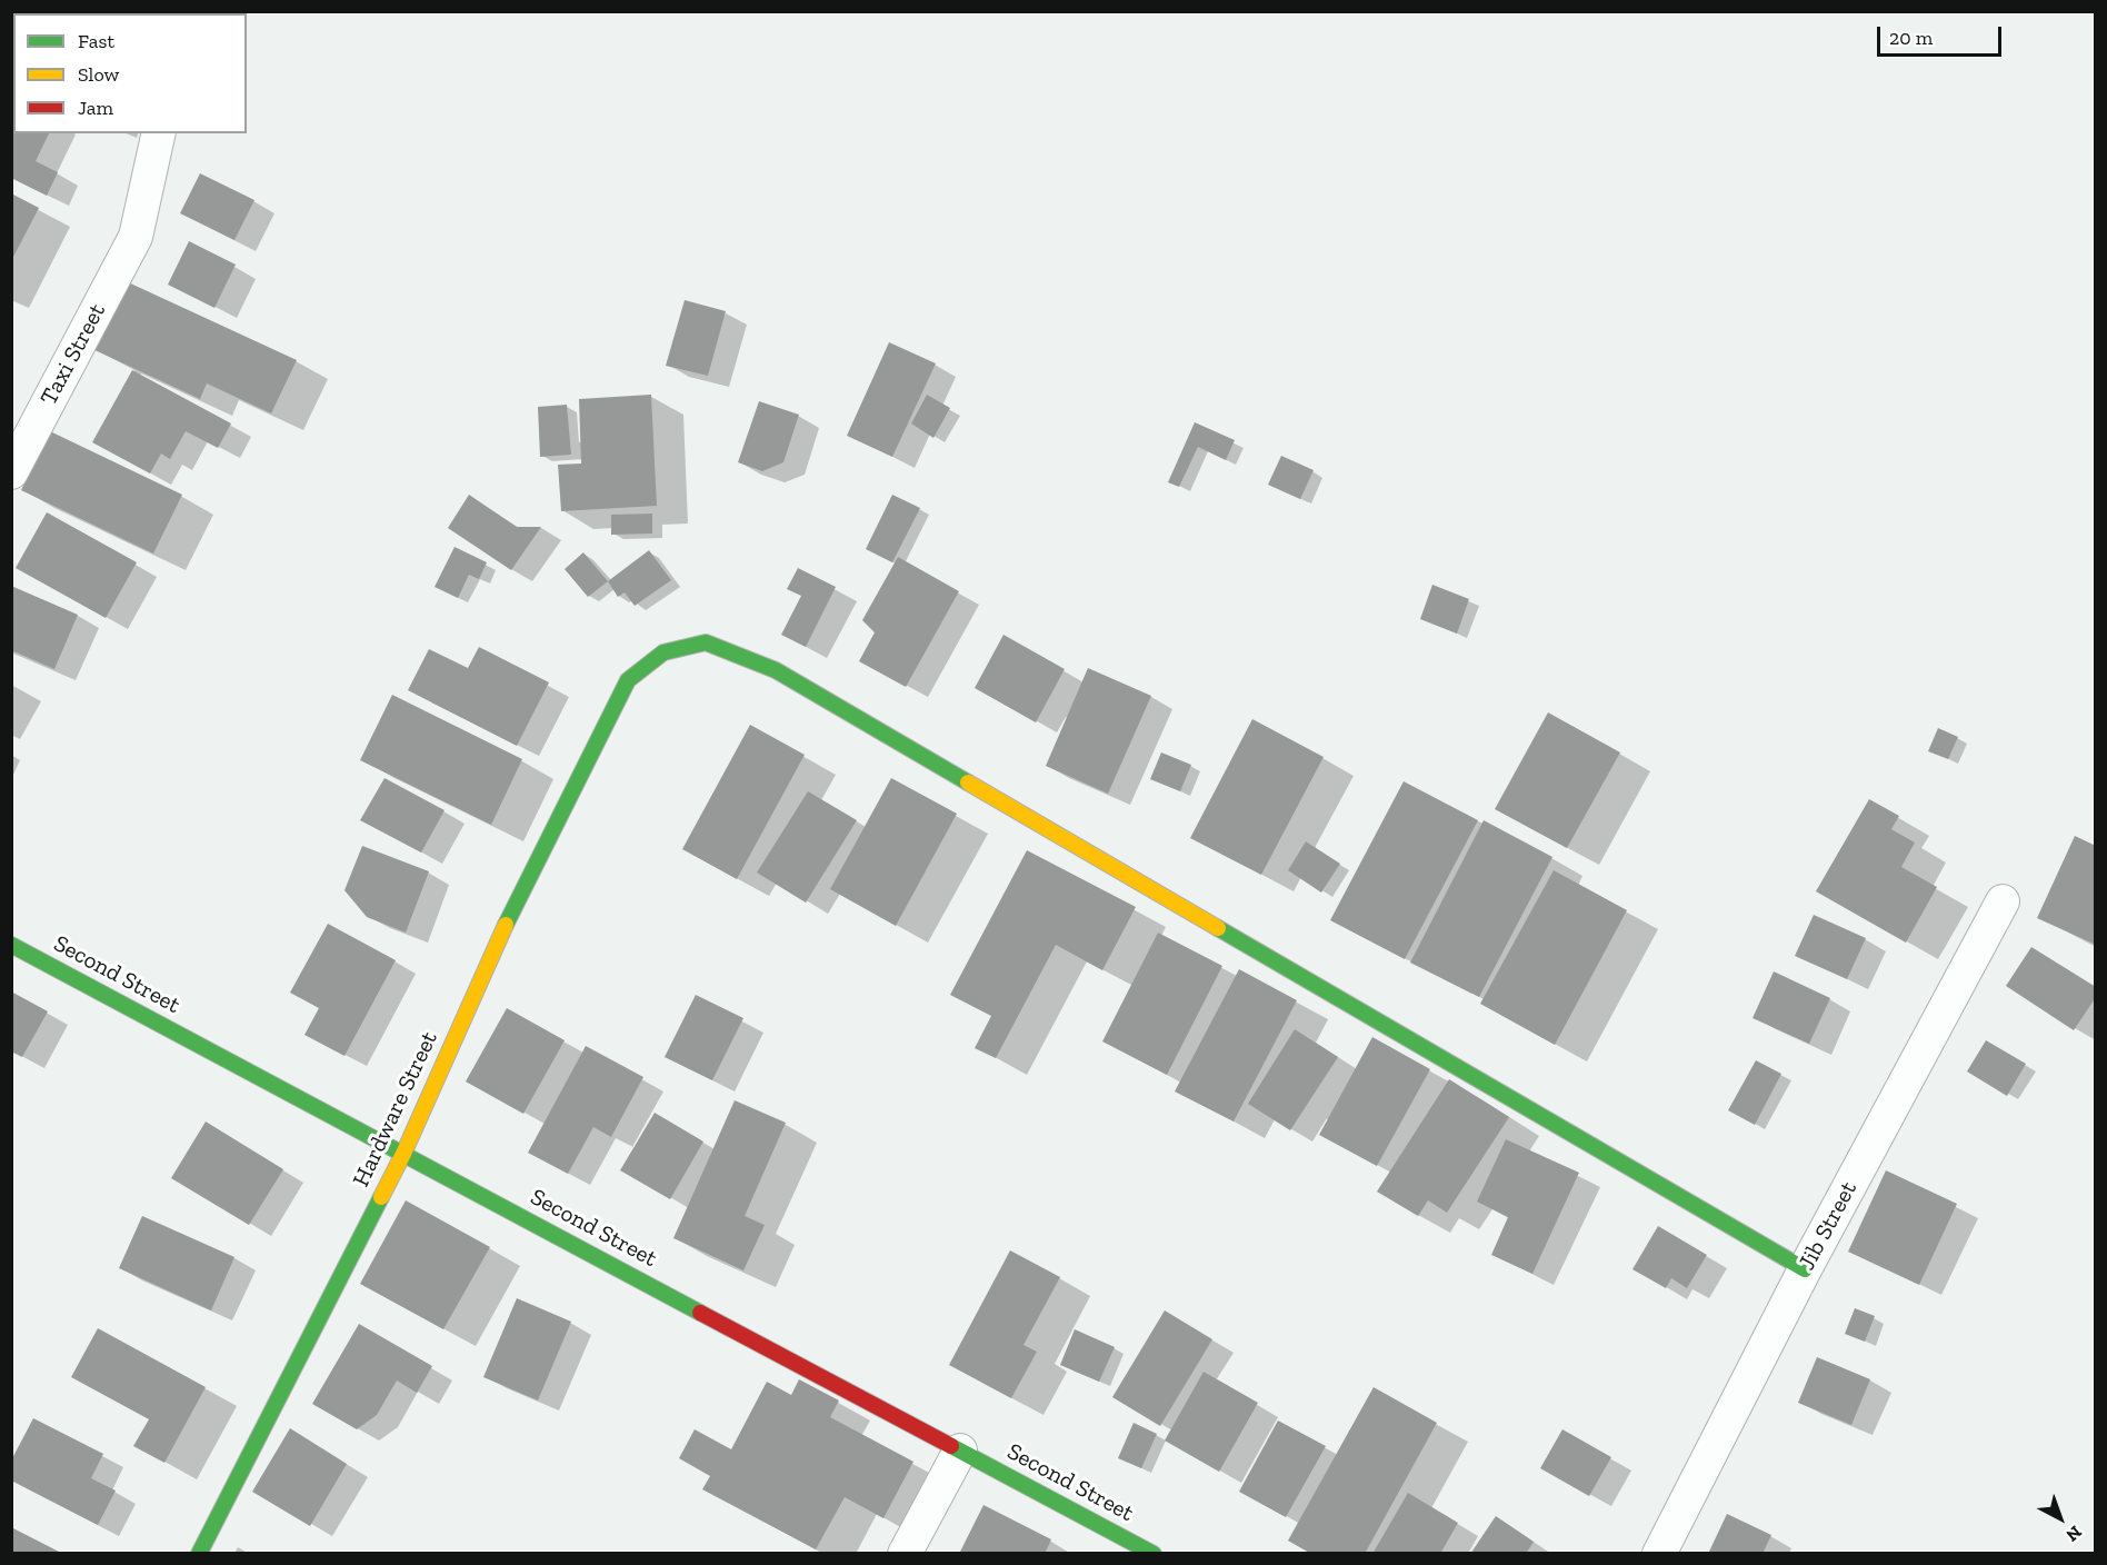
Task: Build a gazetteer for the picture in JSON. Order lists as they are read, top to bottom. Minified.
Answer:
{"streets":{"street":["Taxi Street","Second Street","Hardware Street","Jib Street"]},"crossings":[["Second Street","Hardware Street"],["Hardware Street","Jib Street"]],"legend":["Fast","Slow","Jam"],"scale_bar":"20 m","north":"bottom right"}
